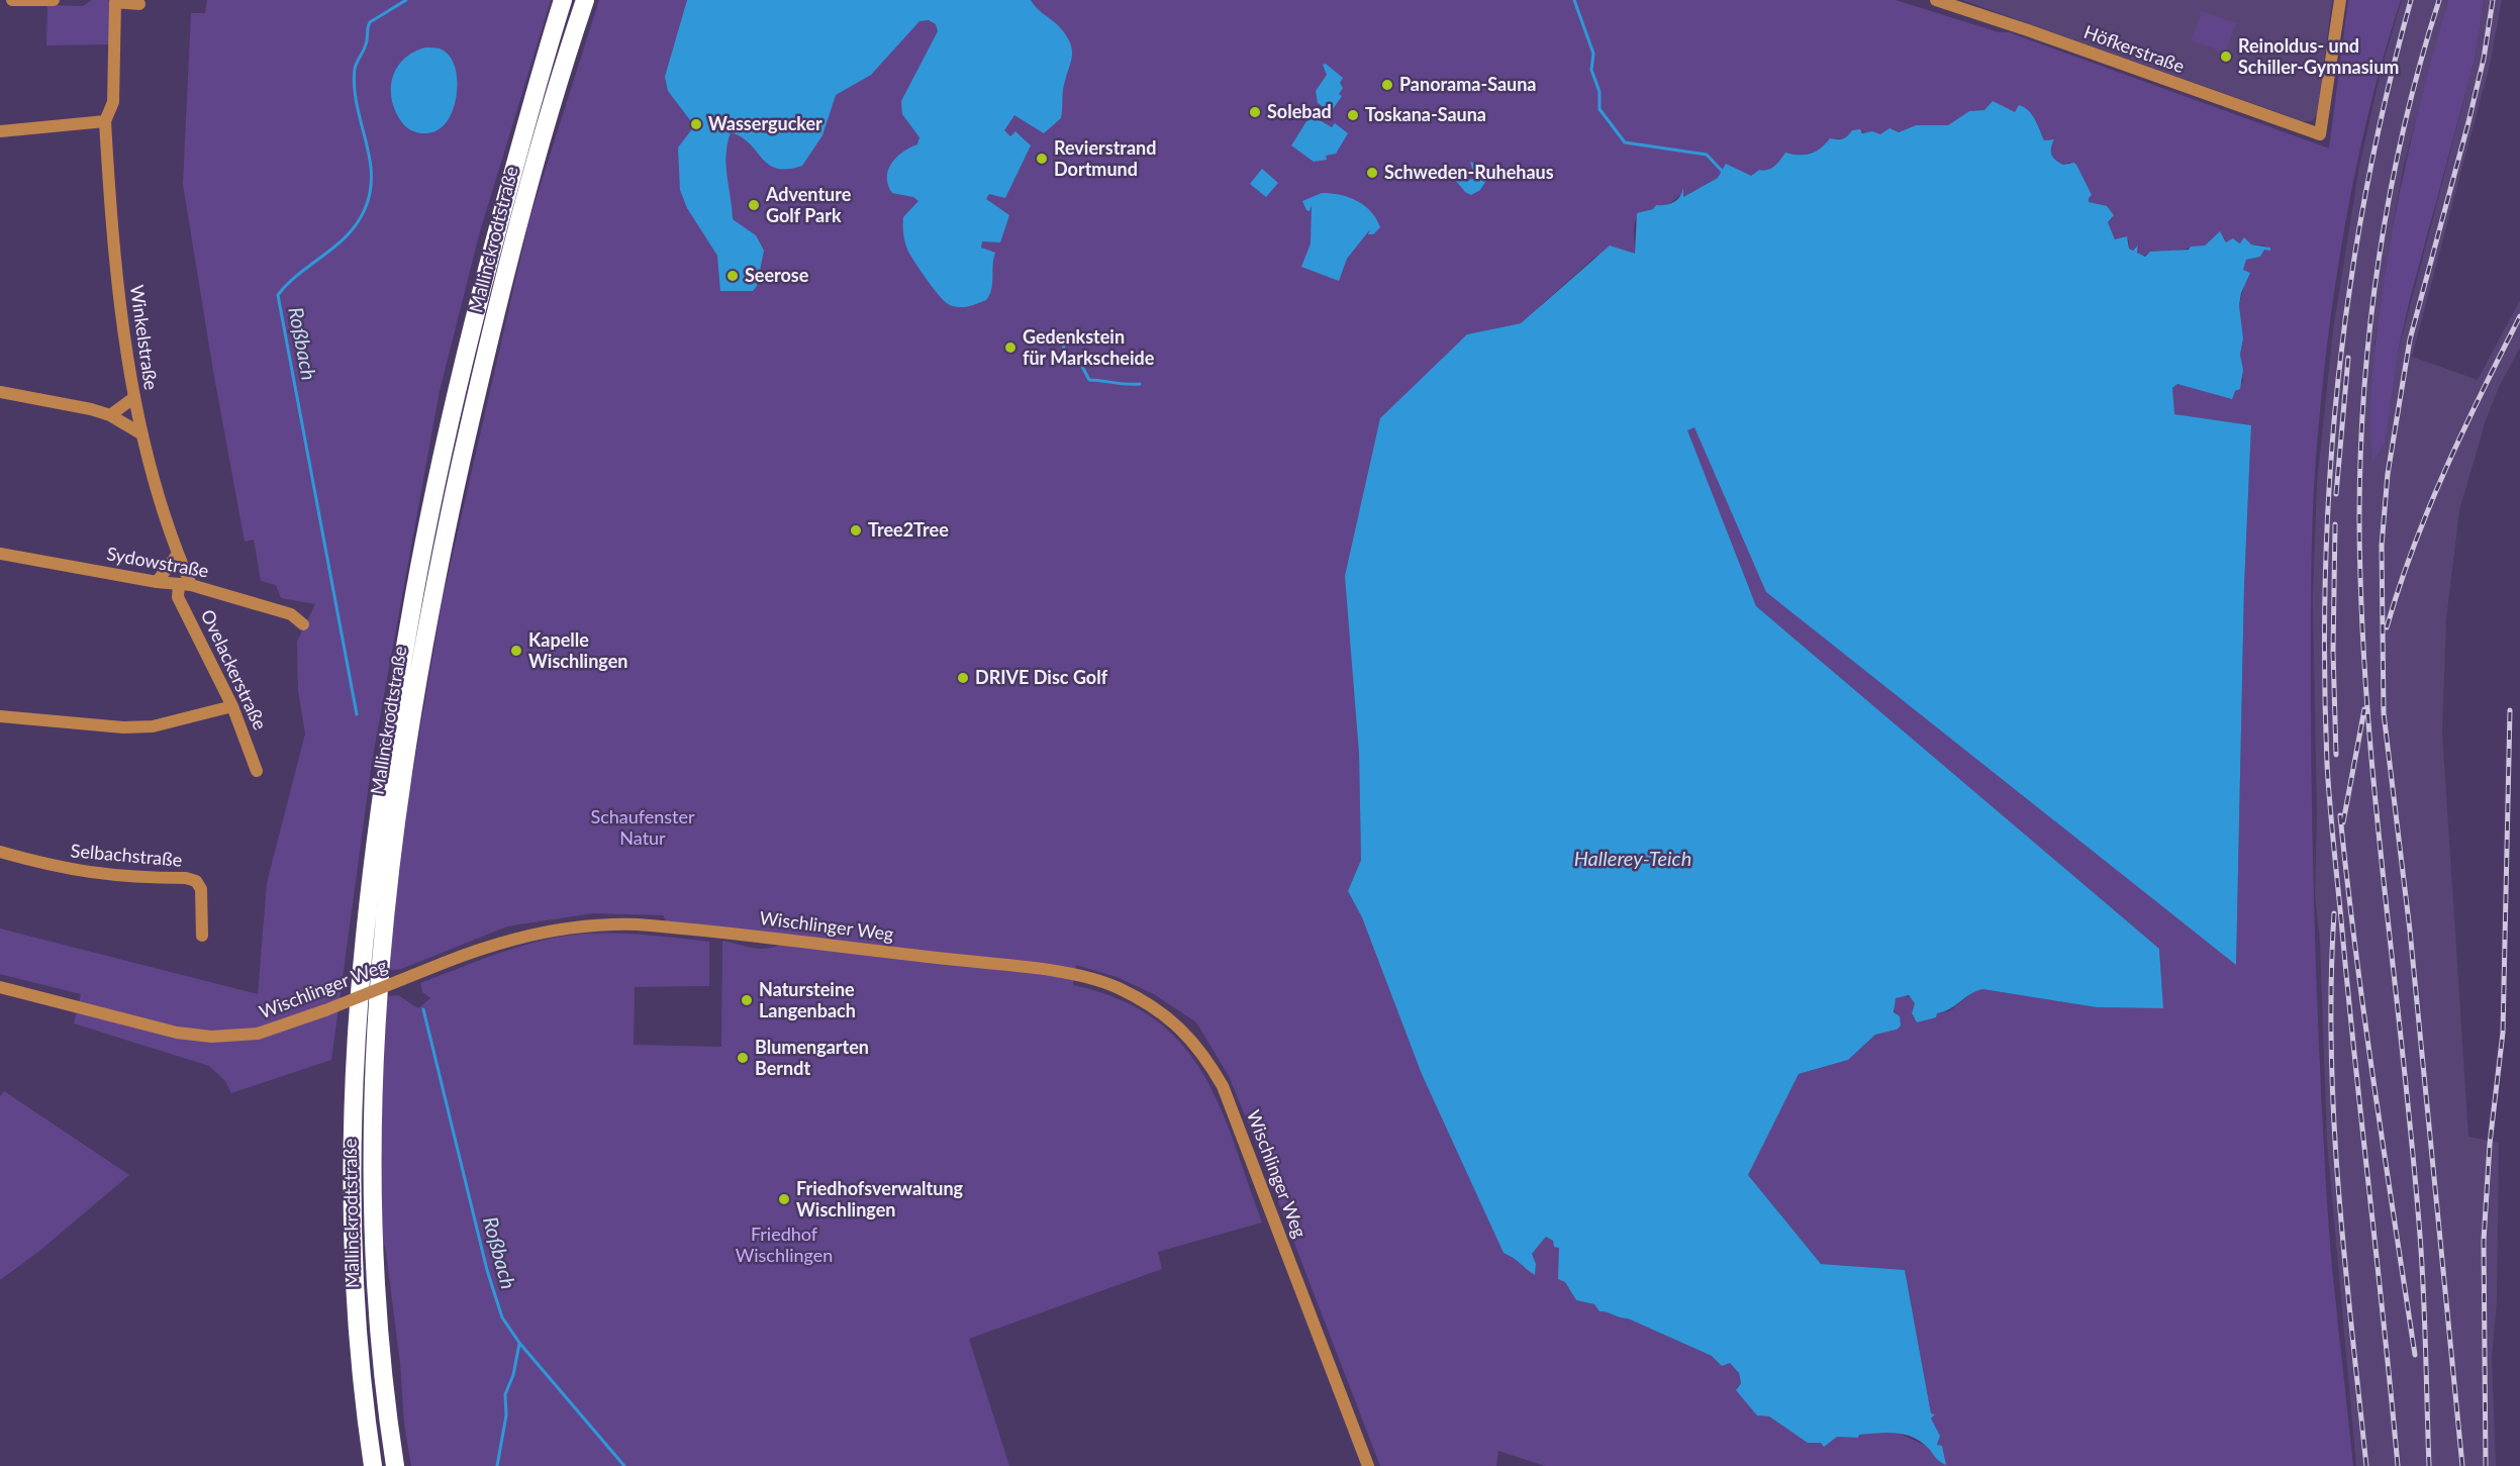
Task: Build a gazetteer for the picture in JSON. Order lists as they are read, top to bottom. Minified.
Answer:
{"streets":{"highway":["Mallinckrodtstraße"],"street":["Höfkerstraße","Winkelstraße","Sydowstraße","Ovelackerstraße","Selbachstraße","Wischlinger Weg"]},"crossings":[["Winkelstraße","Sydowstraße"],["Winkelstraße","Ovelackerstraße"],["Sydowstraße","Ovelackerstraße"]],"water":["Roßbach","Hallerey-Teich"],"parks":["Schaufenster Natur","Friedhof Wischlingen"],"places":["Reinoldus- und Schiller-Gymnasium","Panorama-Sauna","Solebad","Toskana-Sauna","Wassergucker","Revierstrand Dortmund","Schweden-Ruhehaus","Adventure Golf Park","Seerose","Gedenkstein für Markscheide","Tree2Tree","Kapelle Wischlingen","DRIVE Disc Golf","Natursteine Langenbach","Blumengarten Berndt","Friedhofsverwaltung Wischlingen"]}
